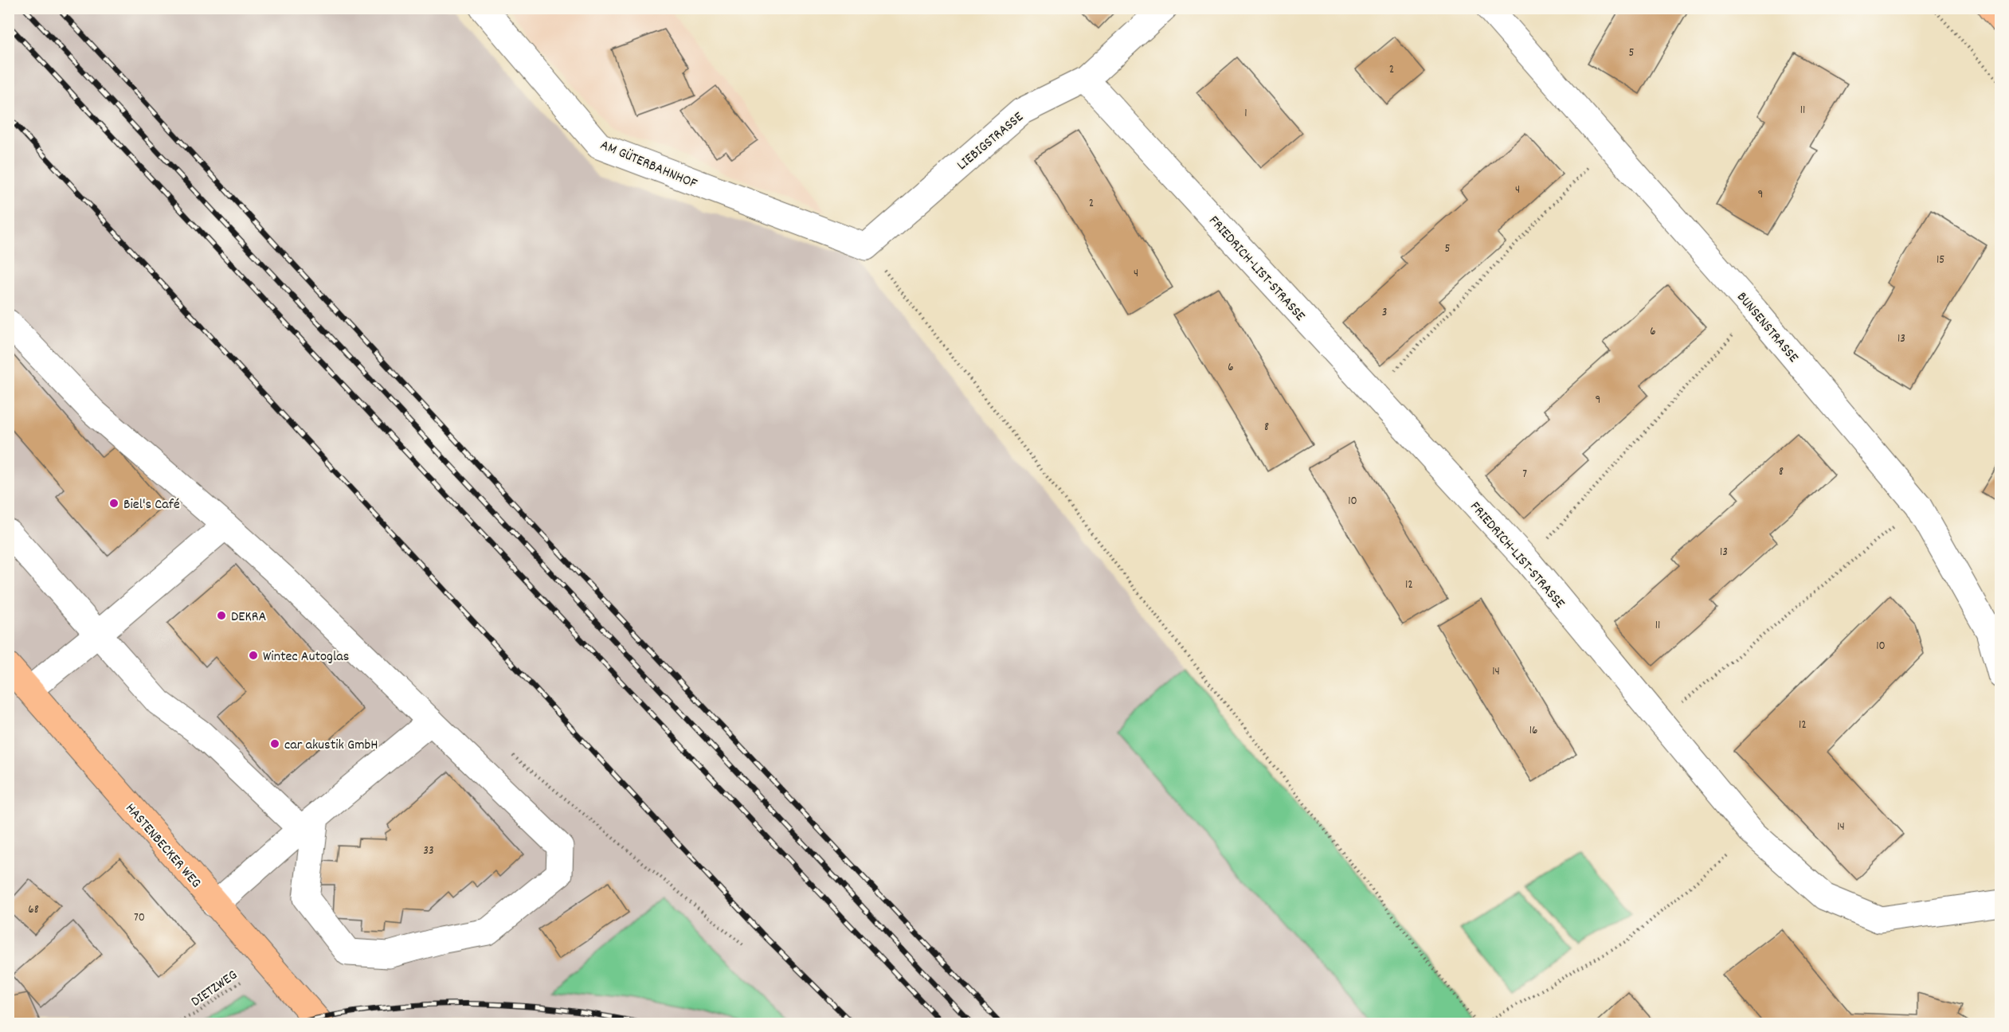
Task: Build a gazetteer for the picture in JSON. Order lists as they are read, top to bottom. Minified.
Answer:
{"streets":{"main road":["HASTENBECKER WEG"],"street":["LIEBIGSTRASSE","AM GÜTERBAHNHOF","FRIEDRICH-LIST-STRASSE","BUNSENSTRASSE"],"path":["DIETZWEG"]},"crossings":[["LIEBIGSTRASSE","AM GÜTERBAHNHOF"],["LIEBIGSTRASSE","FRIEDRICH-LIST-STRASSE"],["HASTENBECKER WEG","DIETZWEG"]],"places":["Biel's Café","DEKRA","Wintec Autoglas","car akustik GmbH"],"house_numbers":["5","2","11","1","4","9","2","5","15","4","3","6","13","6","9","8","8","7","10","13","12","11","10","14","12","16","14","33","68","70"]}
